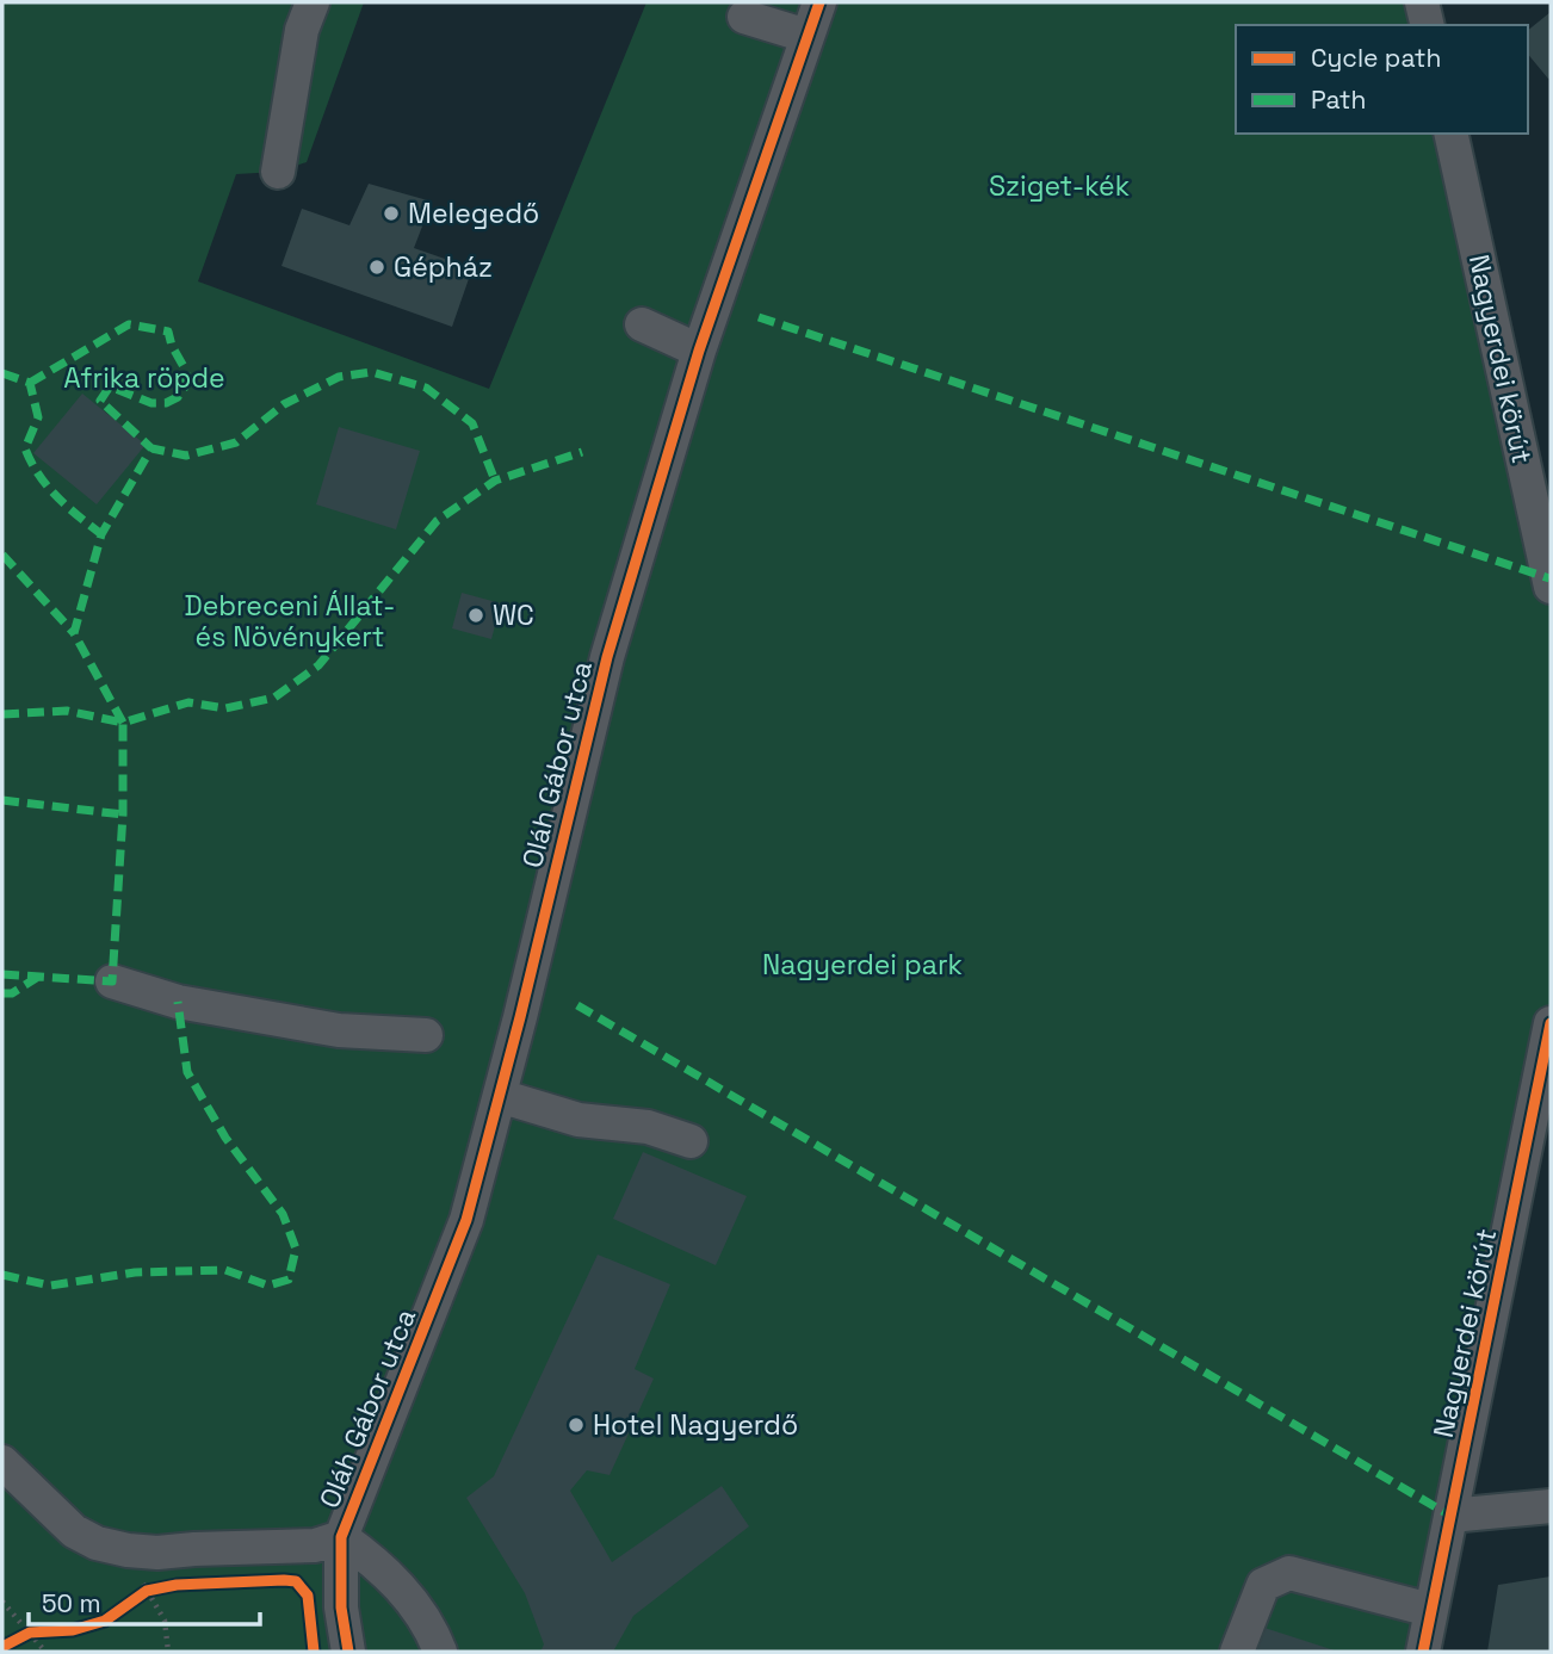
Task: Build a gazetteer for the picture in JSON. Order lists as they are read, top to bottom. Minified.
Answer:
{"streets":{"street":["Nagyerdei körút","Oláh Gábor utca"]},"parks":["Sziget-kék","Afrika röpde","Debreceni Állat- és Növénykert","Nagyerdei park"],"places":["Melegedő","Gépház","WC","Hotel Nagyerdő"],"legend":["Cycle path","Path"],"scale_bar":"50 m"}
